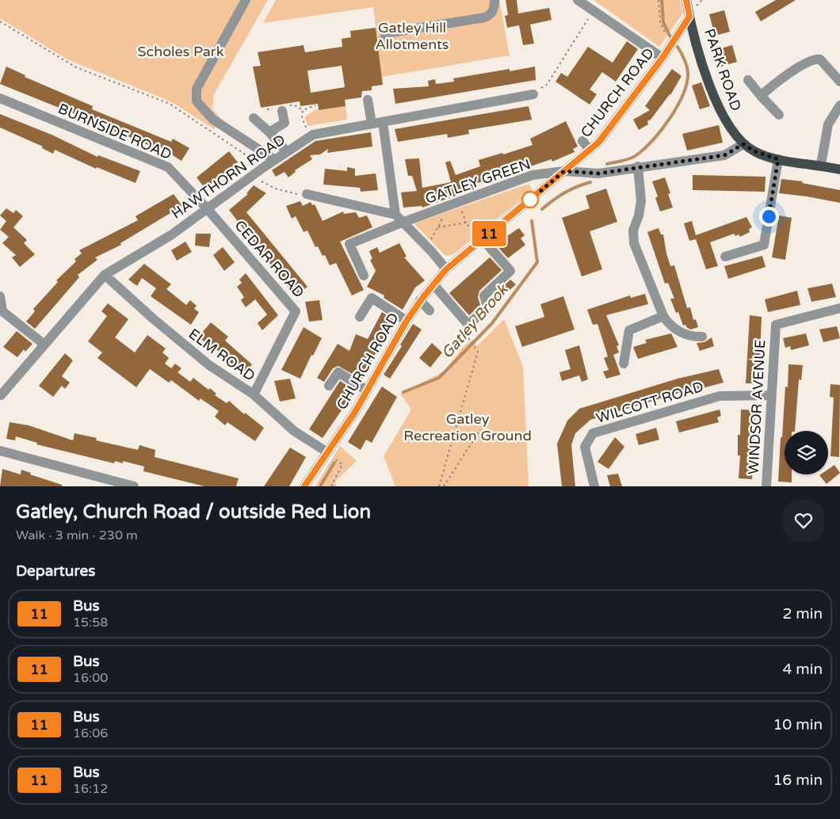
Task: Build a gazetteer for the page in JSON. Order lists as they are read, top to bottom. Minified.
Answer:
{"streets":{"main road":["PARK ROAD"],"street":["CHURCH ROAD","BURNSIDE ROAD","HAWTHORN ROAD","GATLEY GREEN","CEDAR ROAD","ELM ROAD","WILCOTT ROAD","WINDSOR AVENUE"]},"crossings":[["PARK ROAD","CHURCH ROAD"],["PARK ROAD","GATLEY GREEN"],["CHURCH ROAD","GATLEY GREEN"],["CHURCH ROAD","ELM ROAD"],["BURNSIDE ROAD","HAWTHORN ROAD"],["BURNSIDE ROAD","CEDAR ROAD"],["HAWTHORN ROAD","CEDAR ROAD"],["HAWTHORN ROAD","ELM ROAD"],["CEDAR ROAD","ELM ROAD"],["WILCOTT ROAD","WINDSOR AVENUE"]],"water":["Gatley Brook"],"parks":["Gatley Hill Allotments","Scholes Park","Gatley Recreation Ground"],"lines":["bus line 11"],"page":{"on_map":"11","heading":[["Gatley, Church Road / outside Red Lion","Walk · 3 min · 230 m"],"Departures"],"list":[{"mark":"11","name":"Bus","note":"15:58","value":"2 min"},{"mark":"11","name":"Bus","note":"16:00","value":"4 min"},{"mark":"11","name":"Bus","note":"16:06","value":"10 min"},{"mark":"11","name":"Bus","note":"16:12","value":"16 min"}]}}
